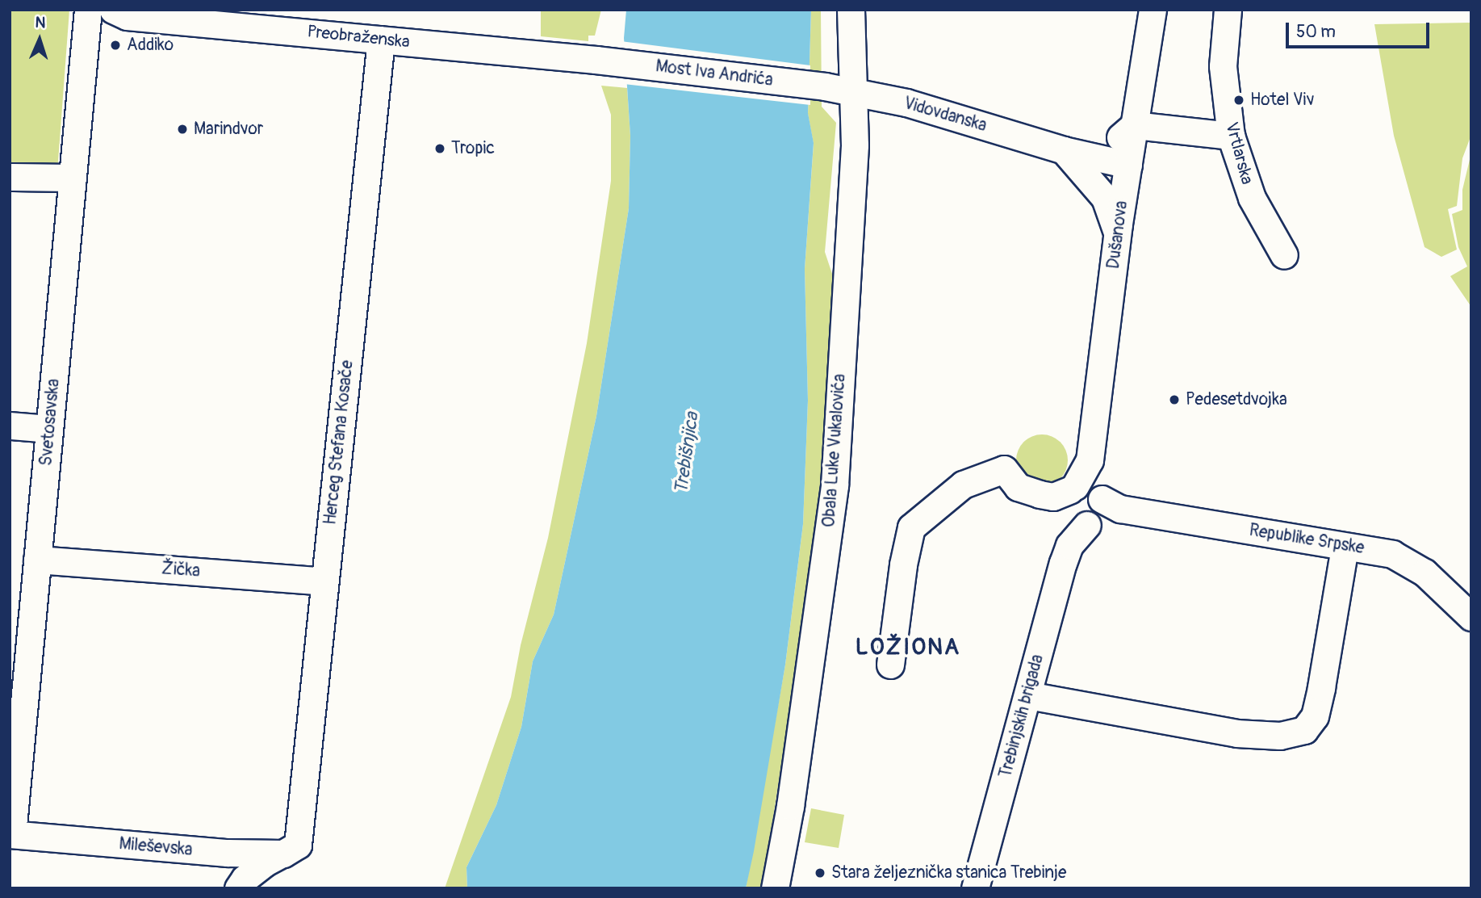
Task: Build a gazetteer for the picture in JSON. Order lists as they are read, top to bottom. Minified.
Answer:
{"streets":{"street":["Preobraženska","Most Iva Andrića","Vidovdanska","Vrtlarska","Dušanova","Svetosavska","Herceg Stefana Kosače","Obala Luke Vukalovića","Republike Srpske","Žička","Trebinjskih brigada","Mileševska"]},"crossings":[["Preobraženska","Most Iva Andrića"],["Preobraženska","Herceg Stefana Kosače"],["Most Iva Andrića","Vidovdanska"],["Vidovdanska","Dušanova"],["Vidovdanska","Obala Luke Vukalovića"],["Dušanova","Trebinjskih brigada"],["Svetosavska","Žička"],["Svetosavska","Mileševska"],["Herceg Stefana Kosače","Žička"],["Herceg Stefana Kosače","Mileševska"],["Republike Srpske","Trebinjskih brigada"]],"districts":["LOŽIONA"],"water":["Trebišnjica"],"places":["Addiko","Hotel Viv","Marindvor","Tropic","Pedesetdvojka","Stara željeznička stanica Trebinje"],"scale_bar":"50 m","north":"top"}
